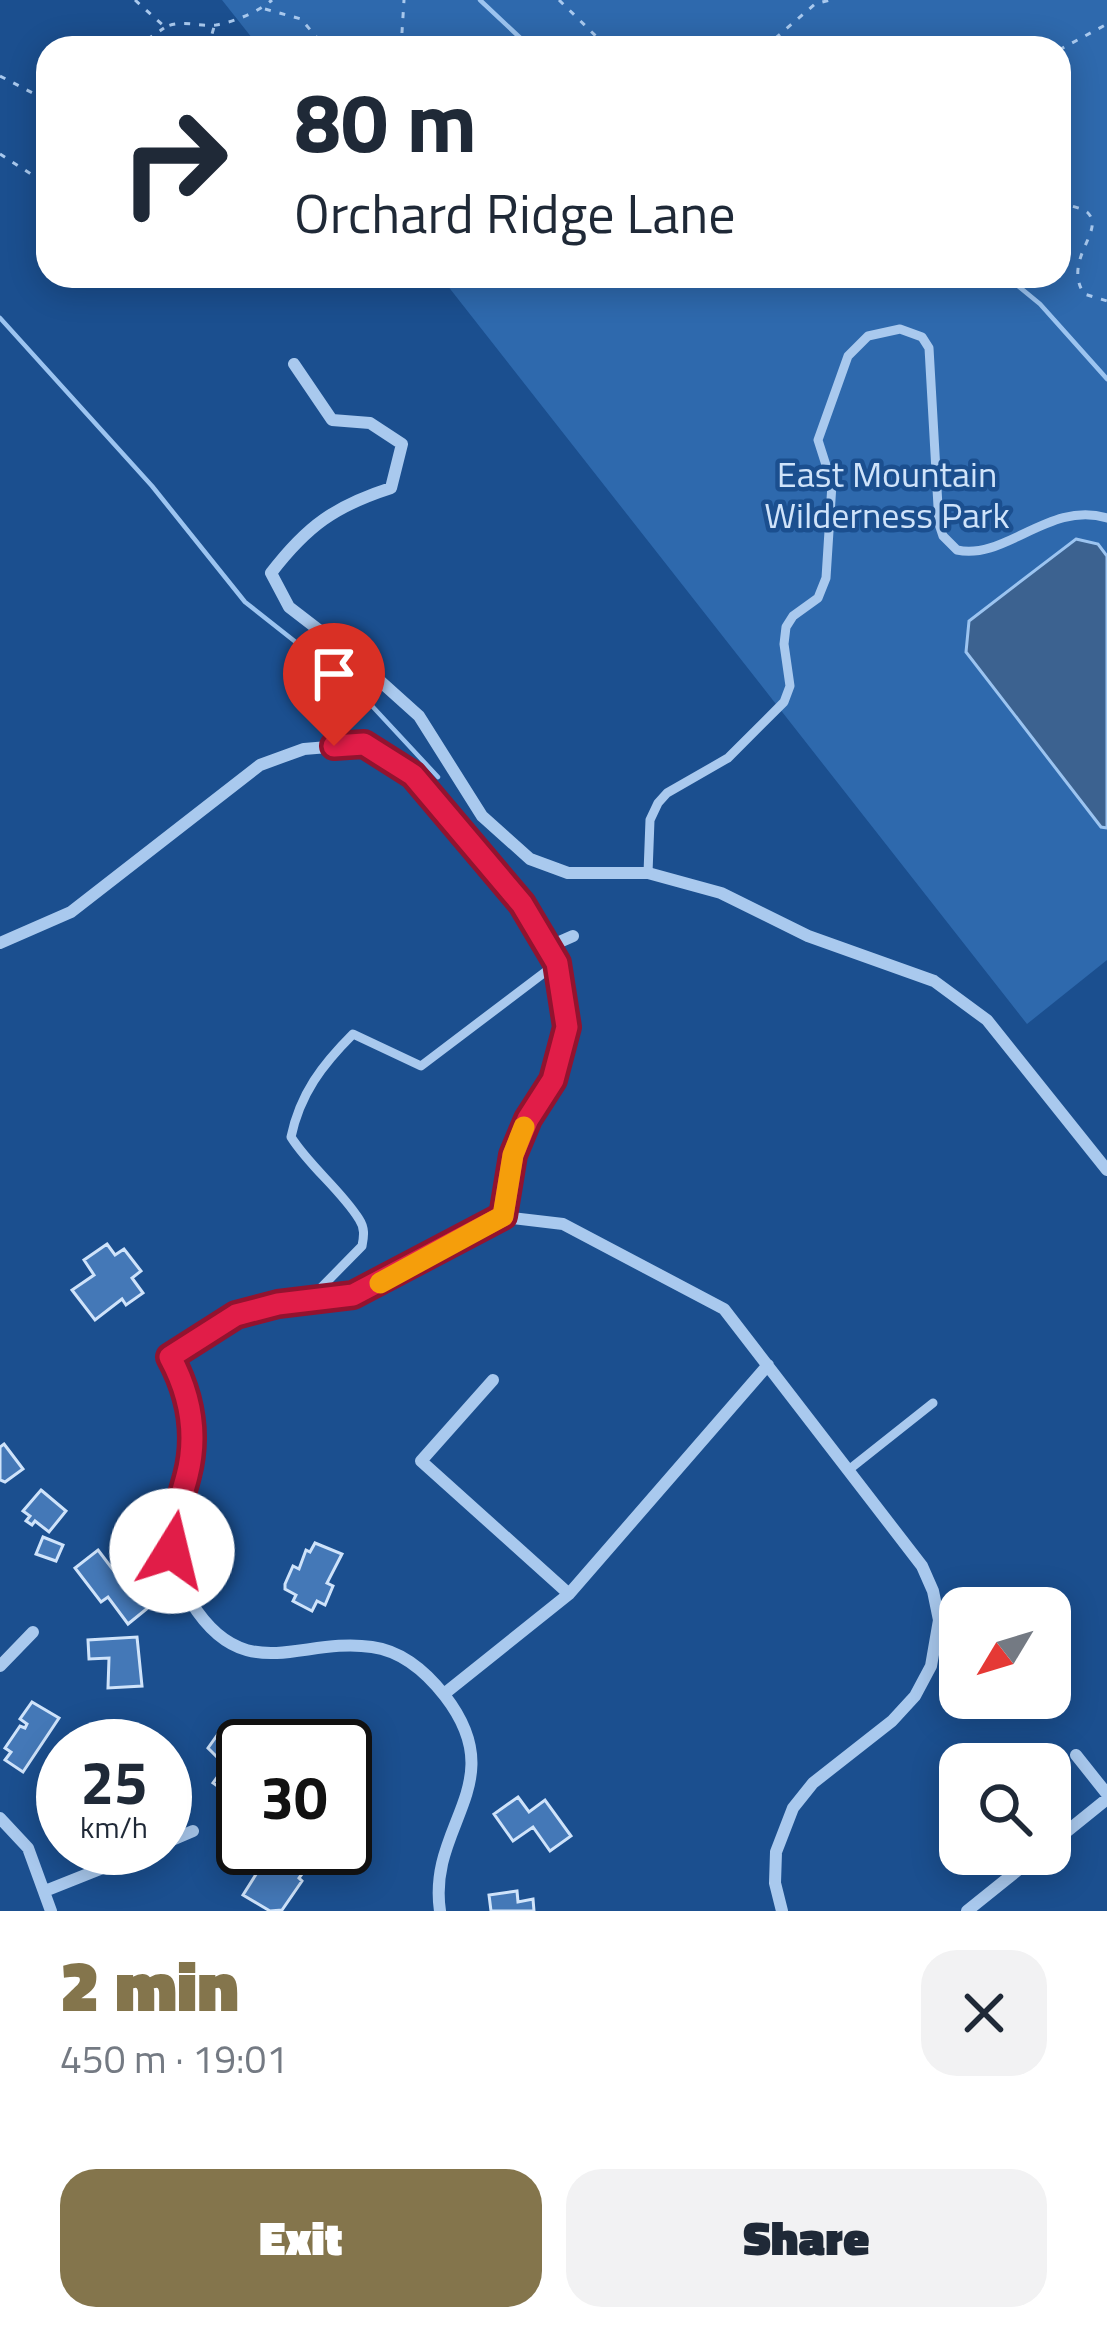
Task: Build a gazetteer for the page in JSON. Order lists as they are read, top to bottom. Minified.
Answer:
{"parks":["East Mountain Wilderness Park"],"north":"bottom left","page":{"turn":["80 m","Orchard Ridge Lane"],"speed":"25 km/h","limit":"30","heading":["2 min","450 m · 19:01"],"buttons":["Exit","Share"]}}
